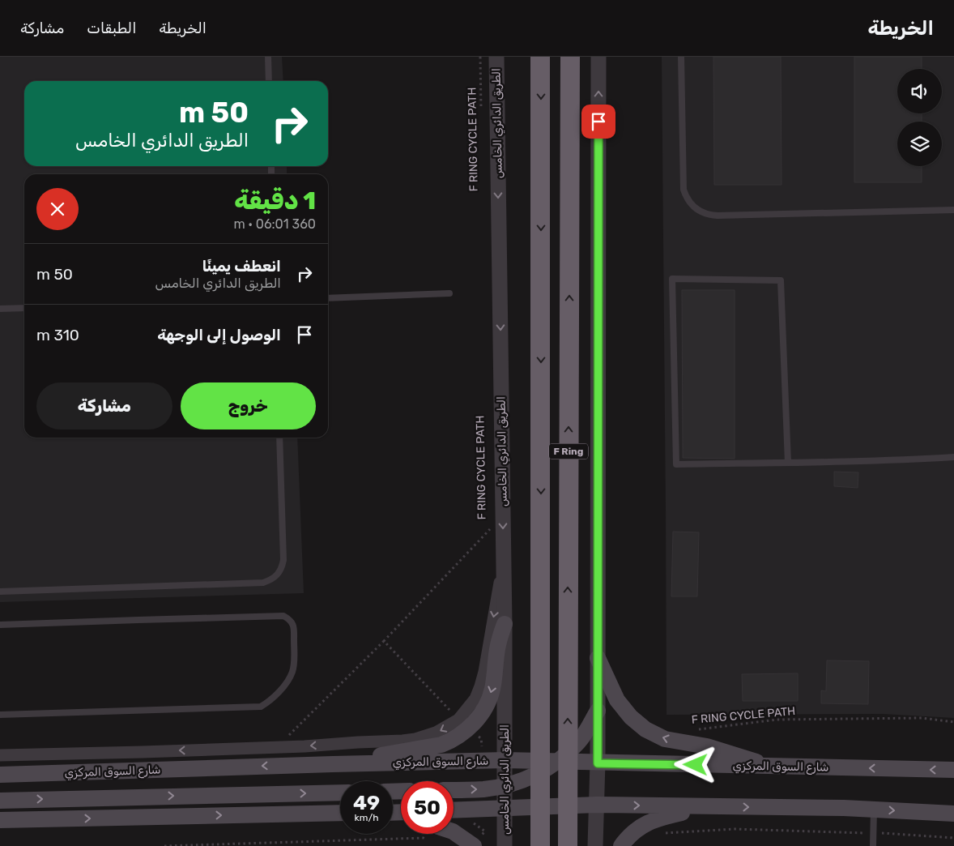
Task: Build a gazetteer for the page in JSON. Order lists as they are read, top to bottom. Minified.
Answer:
{"streets":{"highway":["F Ring"],"main road":["شارع السوق المركزي"],"street":["الطريق الدائري الخامس"],"path":["F RING CYCLE PATH"]},"crossings":[["الطريق الدائري الخامس","شارع السوق المركزي"]],"one_way":["شارع السوق المركزي"],"page":{"header":"الخريطة","nav":["الخريطة","الطبقات","مشاركة"],"turn":["50 m","الطريق الدائري الخامس"],"heading":["1 دقيقة","360 m · 06:01"],"list":[{"name":"انعطف يمينًا","note":"الطريق الدائري الخامس","value":"50 m"},{"name":"الوصول إلى الوجهة","value":"310 m"}],"buttons":["خروج","مشاركة"],"speed":"49 km/h","limit":"50"}}
